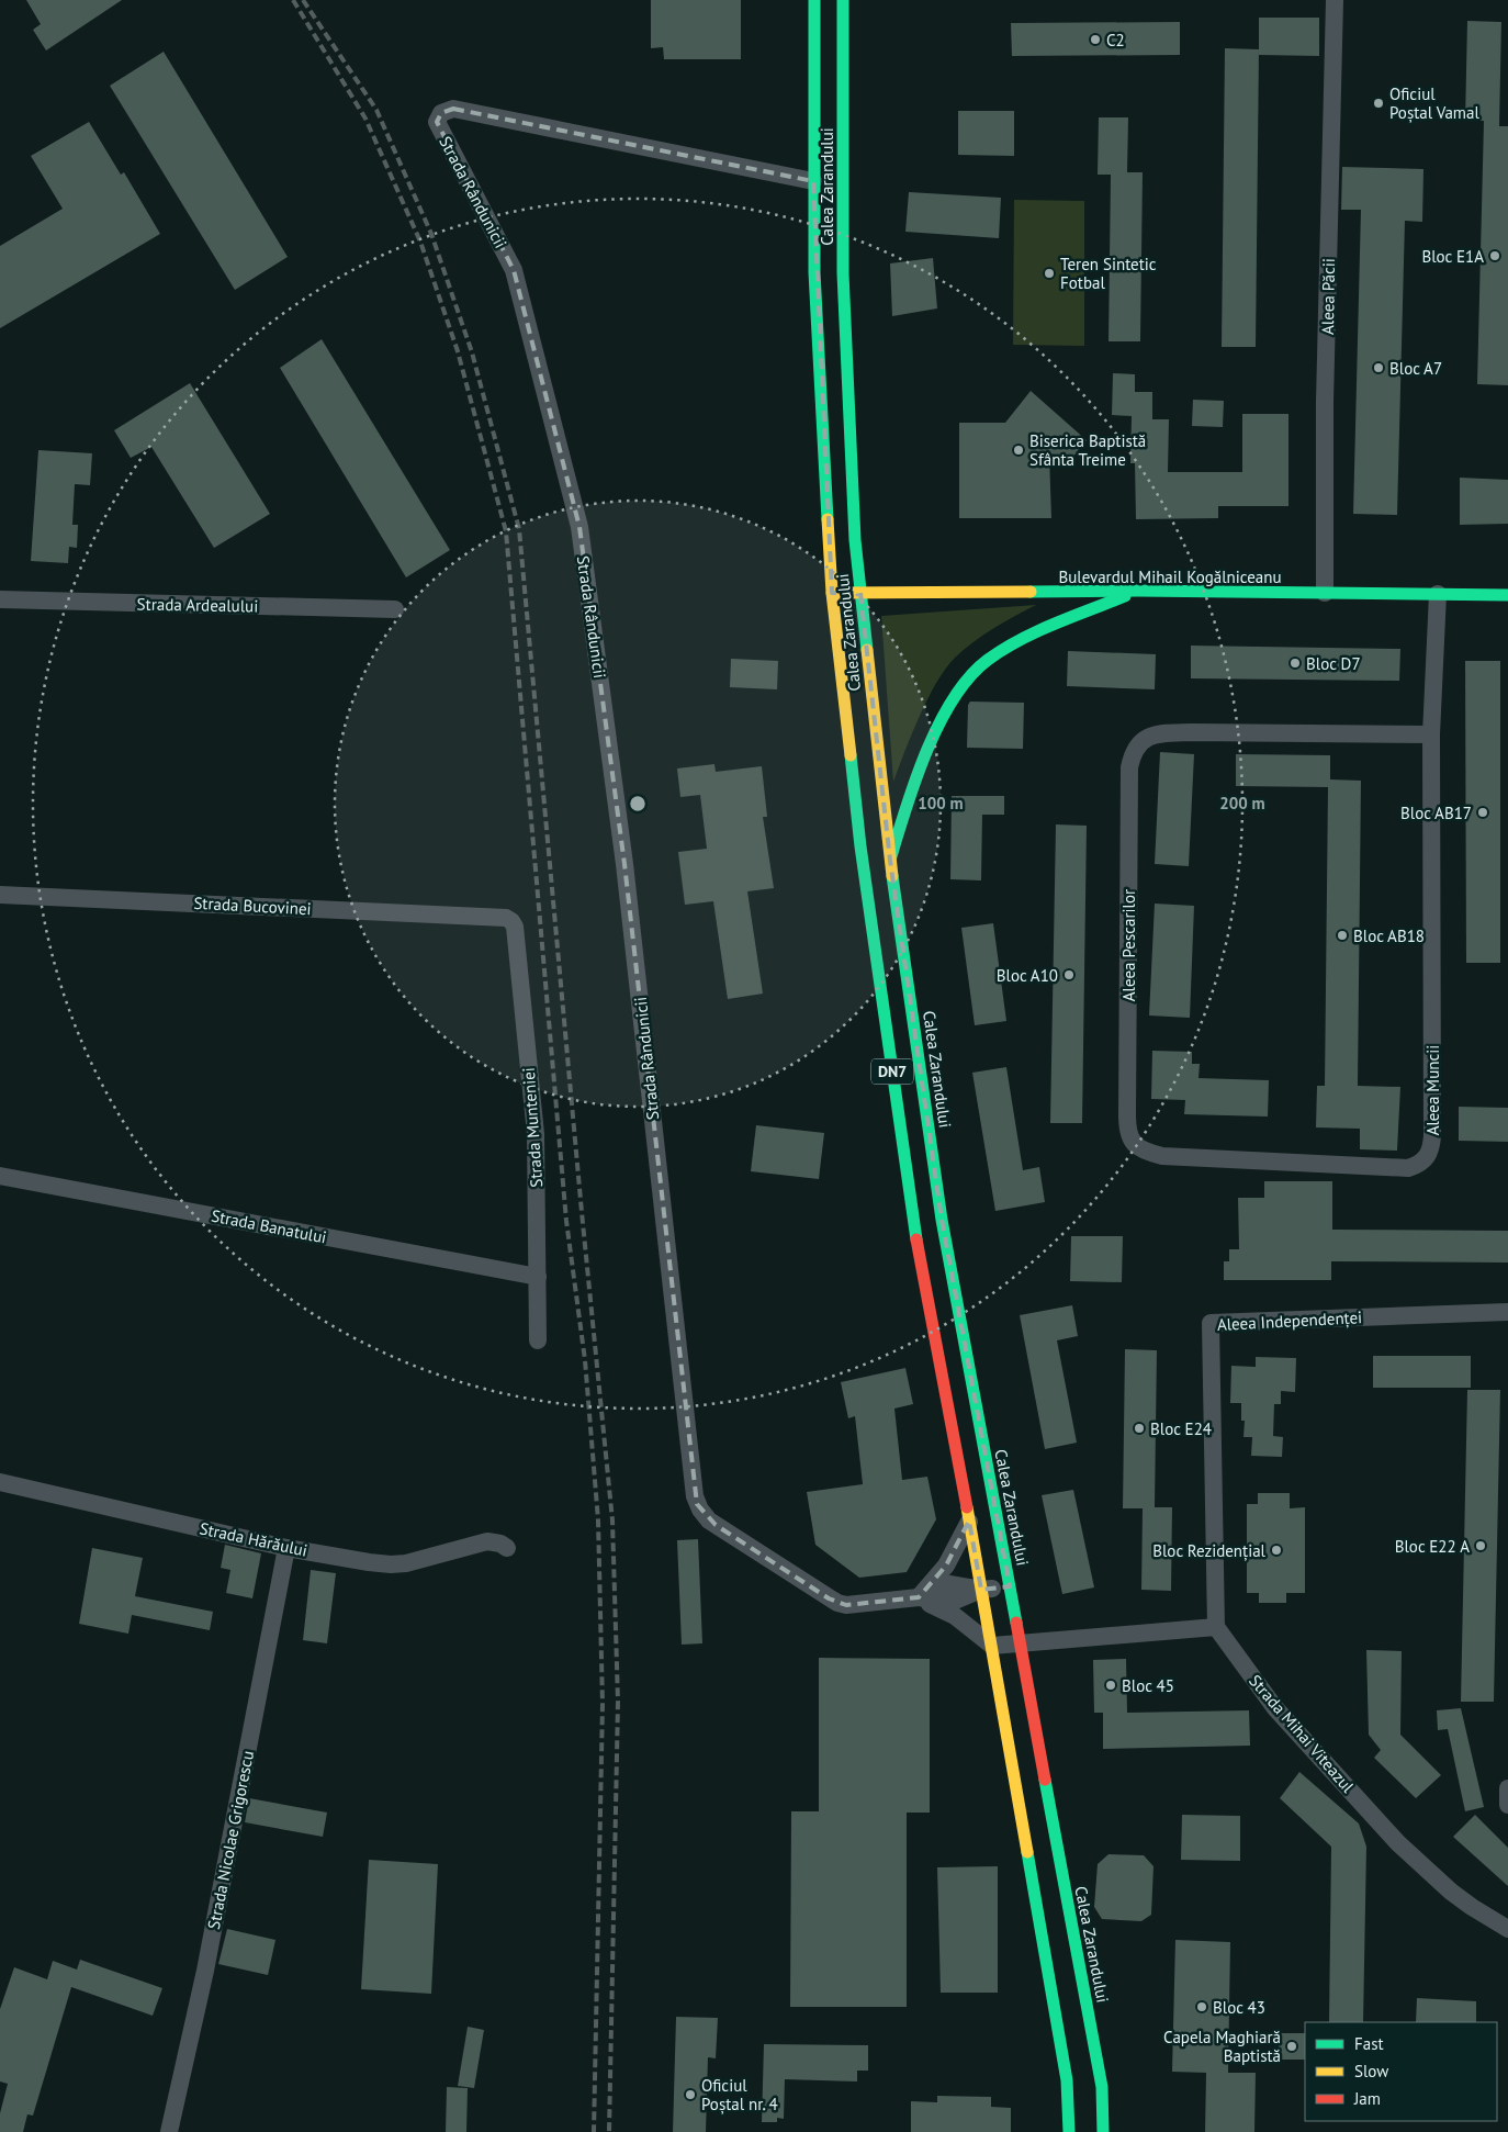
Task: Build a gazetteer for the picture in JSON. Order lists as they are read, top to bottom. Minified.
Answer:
{"streets":{"main road":["Calea Zarandului","Bulevardul Mihail Kogălniceanu","DN7"],"street":["Strada Rândunicii","Aleea Păcii","Strada Ardealului","Strada Bucovinei","Aleea Pescarilor","Aleea Muncii","Strada Munteniei","Strada Banatului","Aleea Independenței","Strada Hărăului","Strada Mihai Viteazul","Strada Nicolae Grigorescu"]},"crossings":[["Calea Zarandului","Strada Rândunicii"],["Calea Zarandului","Bulevardul Mihail Kogălniceanu"],["Aleea Păcii","Bulevardul Mihail Kogălniceanu"],["Bulevardul Mihail Kogălniceanu","Aleea Muncii"],["Strada Bucovinei","Strada Munteniei"],["Aleea Pescarilor","Aleea Muncii"],["Strada Munteniei","Strada Banatului"],["Aleea Independenței","Strada Mihai Viteazul"],["Strada Hărăului","Strada Nicolae Grigorescu"]],"places":["C2","Oficiul Poștal Vamal","Bloc E1A","Teren Sintetic Fotbal","Bloc A7","Biserica Baptistă Sfânta Treime","Bloc D7","Bloc AB17","Bloc AB18","Bloc A10","Bloc E24","Bloc E22 A","Bloc Rezidențial","Bloc 45","Bloc 43","Capela Maghiară Baptistă","Oficiul Poștal nr. 4"],"legend":["Fast","Slow","Jam"],"rings":["100 m","200 m"]}
